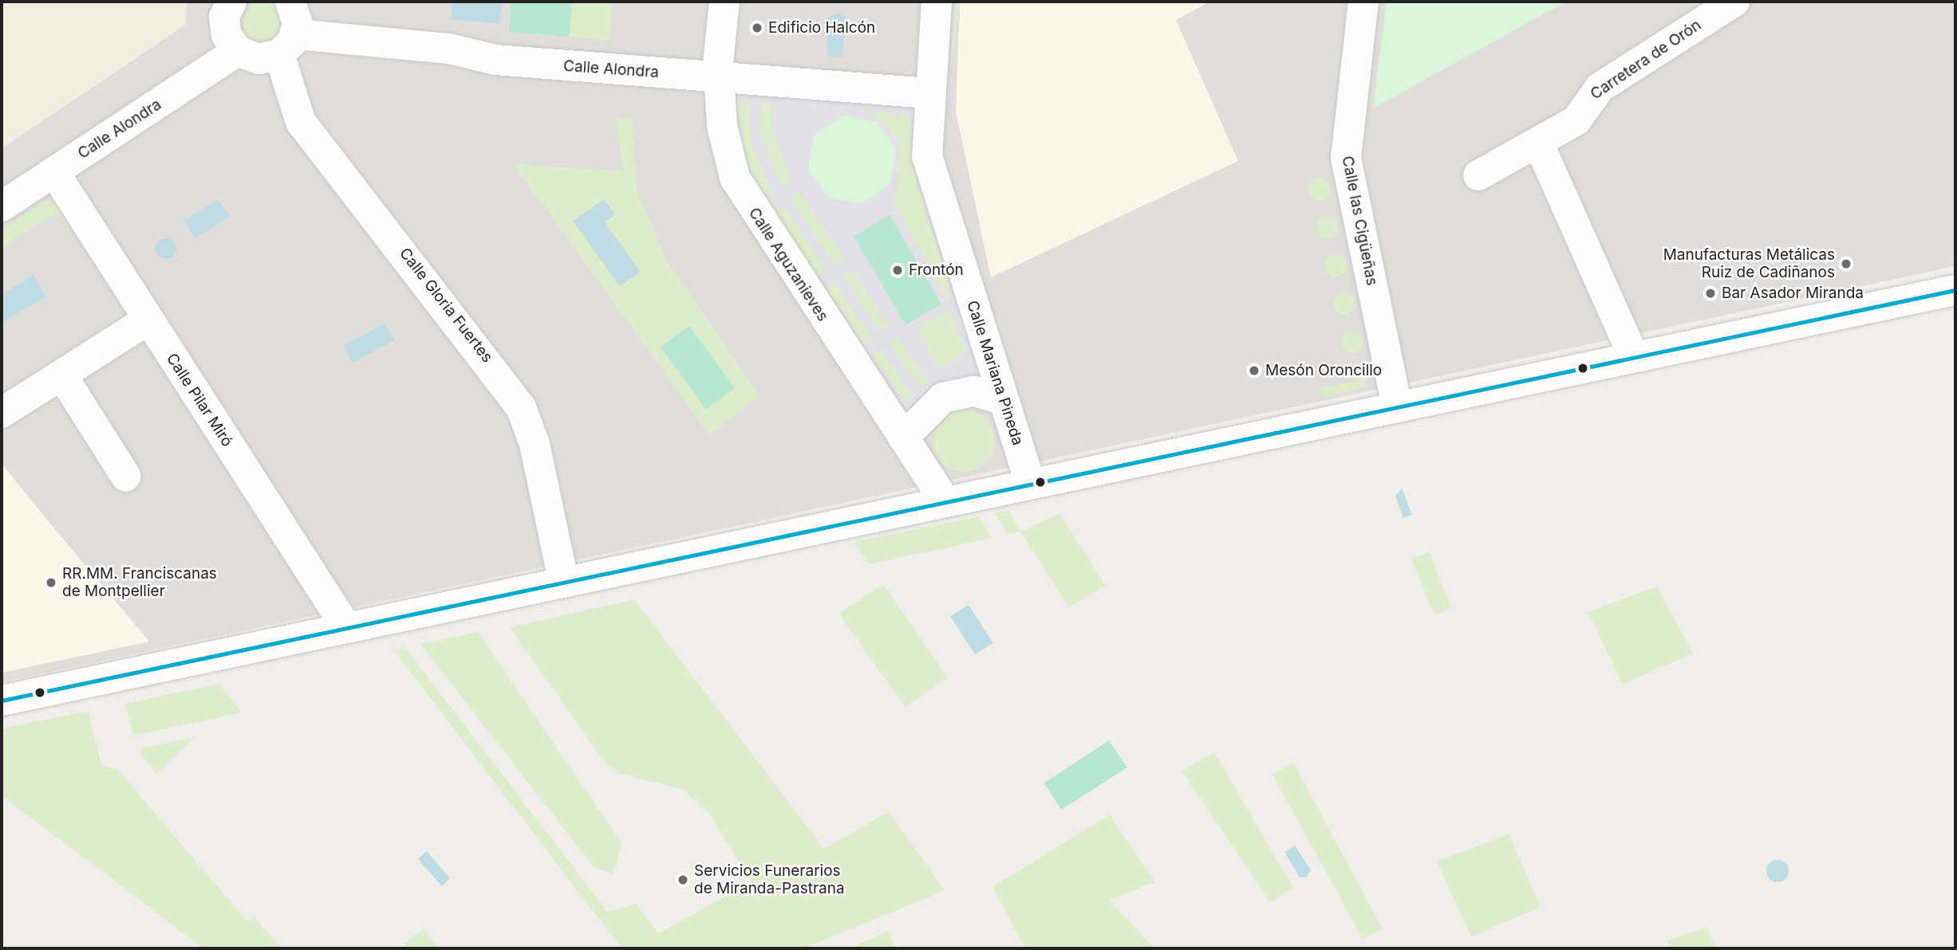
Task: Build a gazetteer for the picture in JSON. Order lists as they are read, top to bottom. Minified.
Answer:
{"streets":{"street":["Carretera de Orón","Calle Alondra","Calle las Cigüeñas","Calle Aguzanieves","Calle Gloria Fuertes","Calle Mariana Pineda","Calle Pilar Miró"]},"crossings":[["Calle Alondra","Calle Aguzanieves"],["Calle Alondra","Calle Gloria Fuertes"],["Calle Alondra","Calle Mariana Pineda"],["Calle Alondra","Calle Pilar Miró"]],"places":["Edificio Halcón","Manufacturas Metálicas Ruiz de Cadiñanos","Frontón","Bar Asador Miranda","Mesón Oroncillo","RR.MM. Franciscanas de Montpellier","Servicios Funerarios de Miranda-Pastrana"]}
